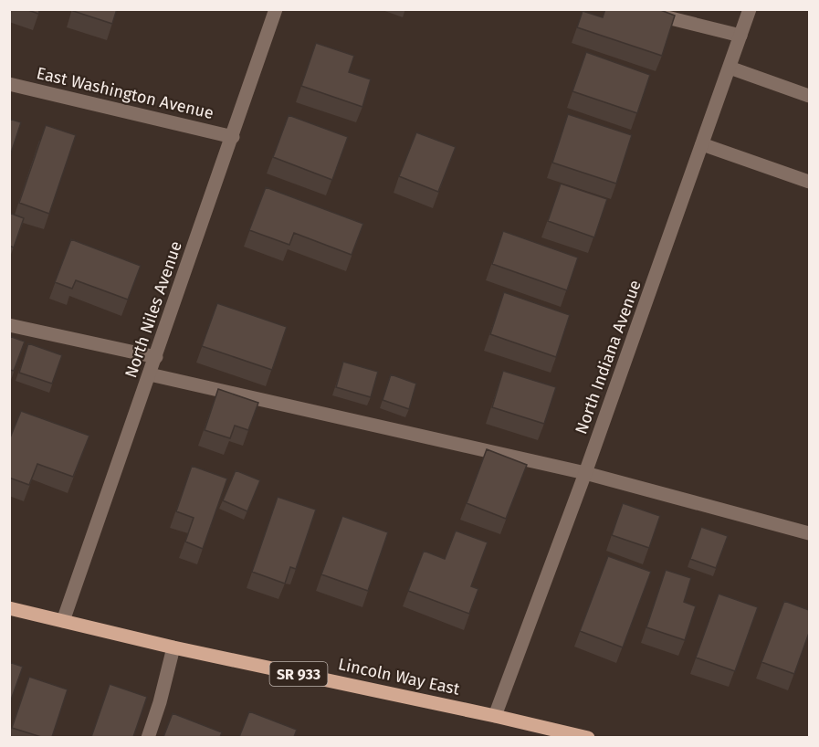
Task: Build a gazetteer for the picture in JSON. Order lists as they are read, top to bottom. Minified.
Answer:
{"streets":{"main road":["SR 933","Lincoln Way East"],"street":["East Washington Avenue","North Niles Avenue","North Indiana Avenue"]},"crossings":[["East Washington Avenue","North Niles Avenue"],["North Niles Avenue","Lincoln Way East"],["North Indiana Avenue","Lincoln Way East"]]}
